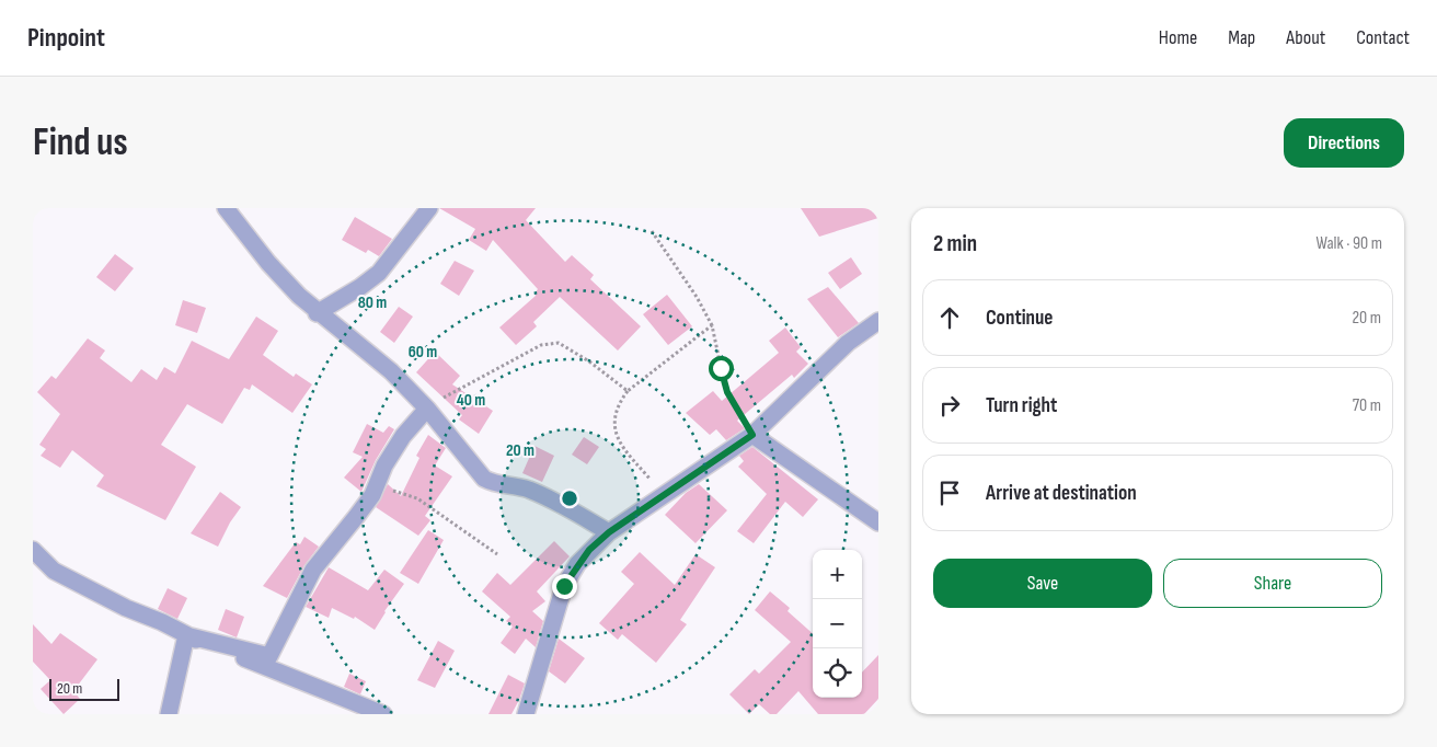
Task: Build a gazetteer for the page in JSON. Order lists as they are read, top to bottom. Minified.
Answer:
{"scale_bar":"20 m","page":{"header":"Pinpoint","nav":["Home","Map","About","Contact"],"buttons":["Directions",["Save","Share"]],"title":"Find us","heading":["2 min","Walk · 90 m"],"list":[["Continue","20 m"],["Turn right","70 m"],"Arrive at destination"],"map_buttons":["+","−"],"scale":"20 m"},"rings":["80 m","60 m","40 m","20 m"]}
